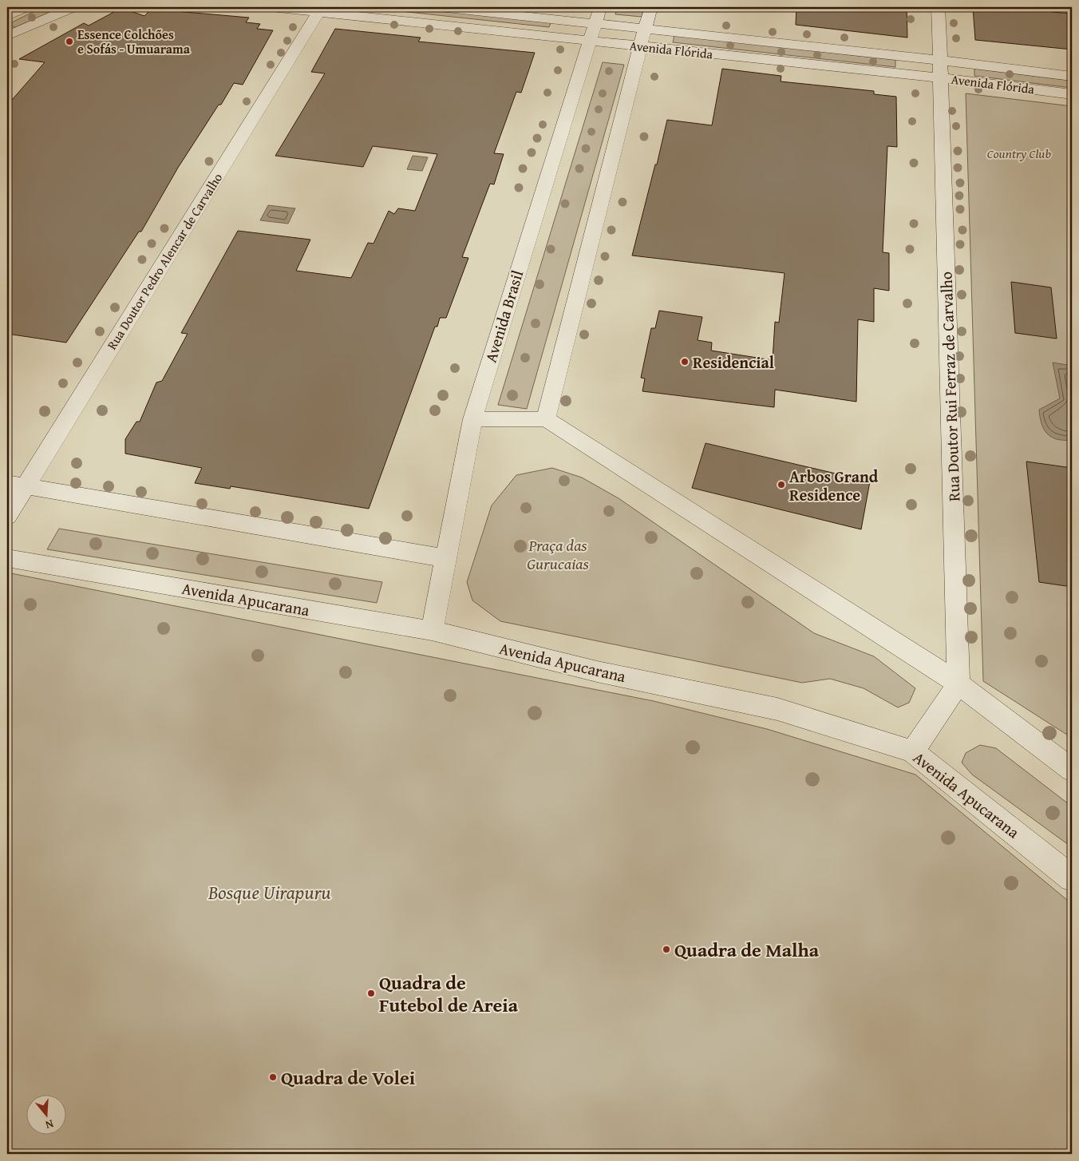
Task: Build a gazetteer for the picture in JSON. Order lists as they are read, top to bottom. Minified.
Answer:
{"streets":{"street":["Avenida Flórida","Rua Doutor Pedro Alencar de Carvalho","Avenida Brasil","Rua Doutor Rui Ferraz de Carvalho","Avenida Apucarana"]},"crossings":[["Avenida Flórida","Rua Doutor Pedro Alencar de Carvalho"],["Avenida Flórida","Avenida Brasil"],["Avenida Flórida","Rua Doutor Rui Ferraz de Carvalho"],["Avenida Brasil","Avenida Apucarana"]],"parks":["Country Club","Praça das Gurucaias","Bosque Uirapuru"],"places":["Essence Colchões e Sofás - Umuarama","Residencial","Arbos Grand Residence","Quadra de Malha","Quadra de Futebol de Areia","Quadra de Volei"],"north":"bottom"}
